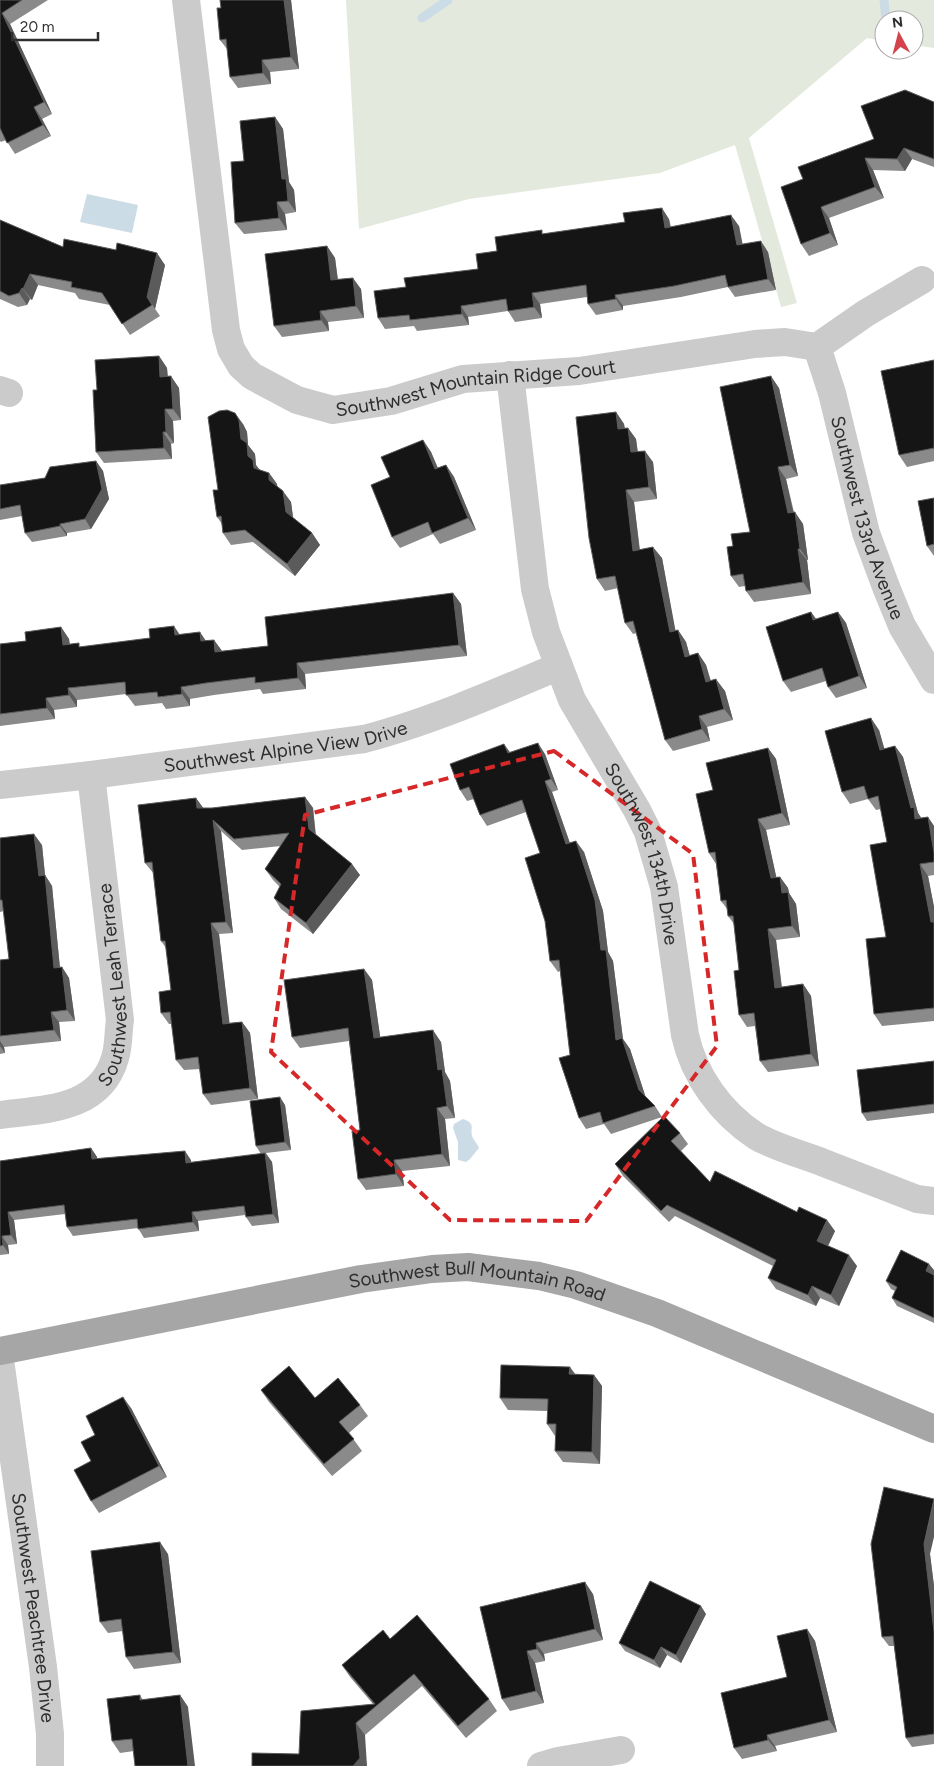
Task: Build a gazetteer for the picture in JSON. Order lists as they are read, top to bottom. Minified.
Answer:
{"streets":{"main road":["Southwest Bull Mountain Road"],"street":["Southwest Mountain Ridge Court","Southwest 133rd Avenue","Southwest Alpine View Drive","Southwest 134th Drive","Southwest Leah Terrace","Southwest Peachtree Drive"]},"crossings":[["Southwest Mountain Ridge Court","Southwest 133rd Avenue"],["Southwest Mountain Ridge Court","Southwest 134th Drive"],["Southwest Alpine View Drive","Southwest 134th Drive"],["Southwest Alpine View Drive","Southwest Leah Terrace"]],"scale_bar":"20 m","north":"top"}
